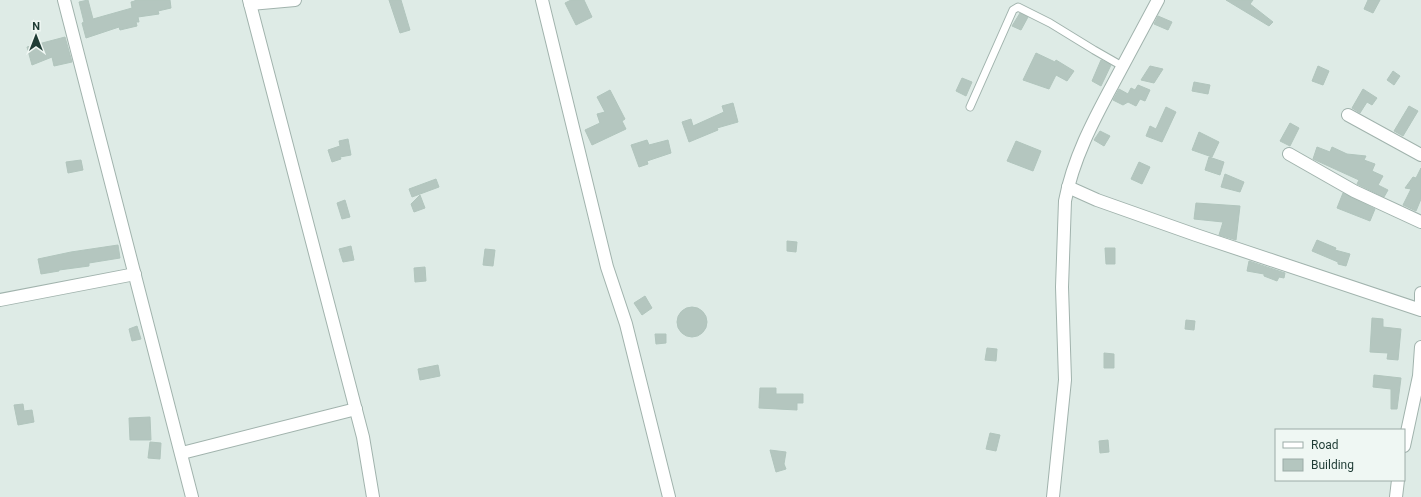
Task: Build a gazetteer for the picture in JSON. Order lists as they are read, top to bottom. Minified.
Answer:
{"legend":["Road","Building"],"north":"top"}
